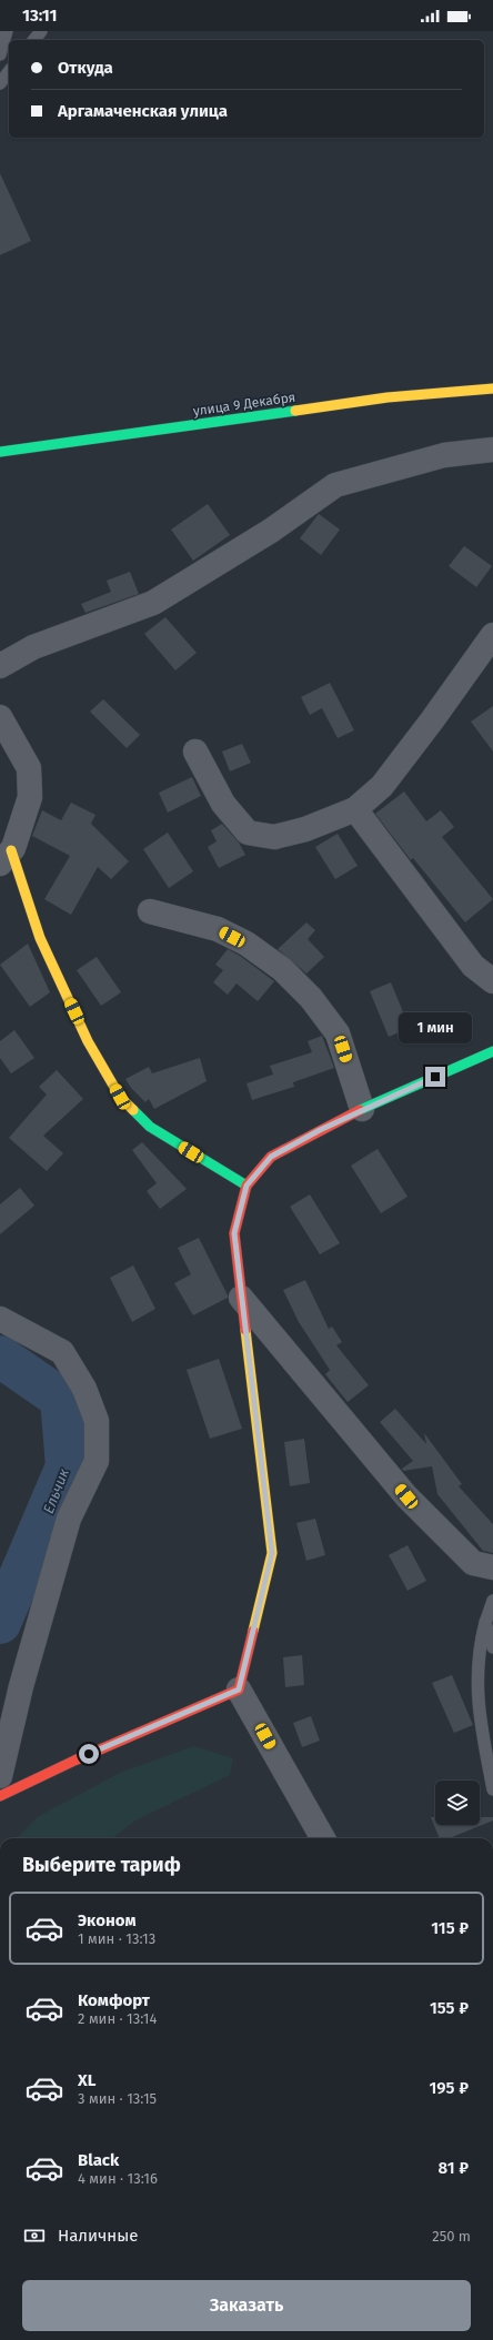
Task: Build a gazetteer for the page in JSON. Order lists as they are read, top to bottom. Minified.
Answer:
{"streets":{"street":["улица 9 Декабря"]},"water":["Ельчик"],"page":{"status":"13:11","banner":["Откуда","Аргамаченская улица"],"bubble":"1 мин","heading":"Выберите тариф","list":[{"name":"Эконом","note":"1 мин · 13:13","value":"115 ₽"},{"name":"Комфорт","note":"2 мин · 13:14","value":"155 ₽"},{"name":"XL","note":"3 мин · 13:15","value":"195 ₽"},{"name":"Black","note":"4 мин · 13:16","value":"81 ₽"}],"pay":["Наличные","250 m"],"buttons":"Заказать"}}
